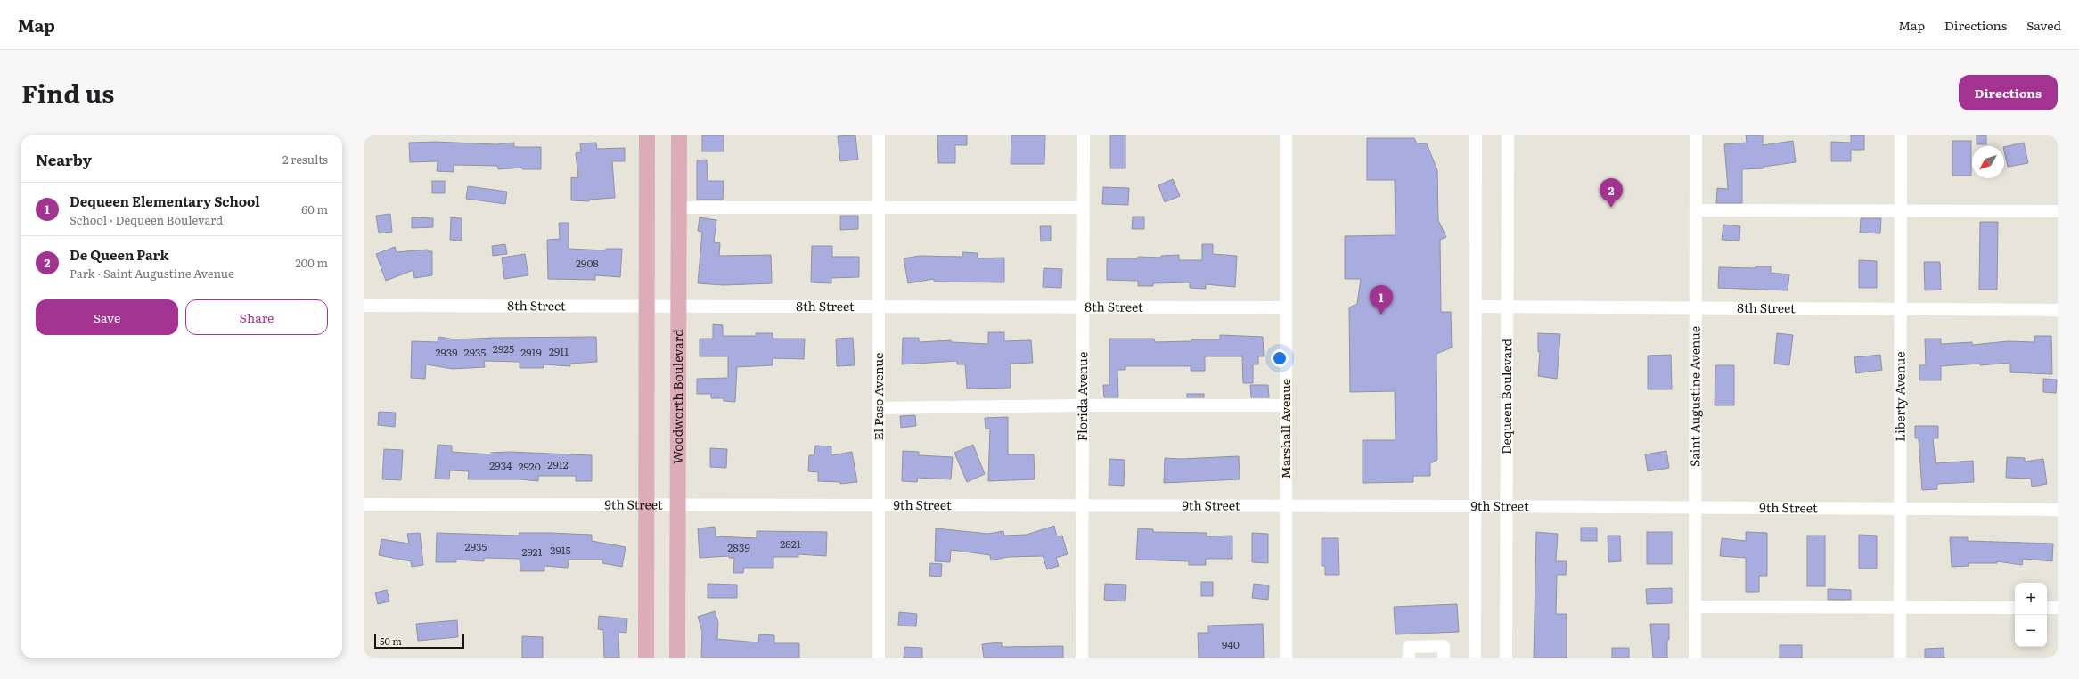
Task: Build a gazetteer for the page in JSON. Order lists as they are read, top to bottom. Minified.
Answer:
{"streets":{"main road":["Woodworth Boulevard"],"street":["8th Street","El Paso Avenue","Florida Avenue","Dequeen Boulevard","Saint Augustine Avenue","Liberty Avenue","Marshall Avenue","9th Street"]},"crossings":[["8th Street","Woodworth Boulevard"],["8th Street","El Paso Avenue"],["8th Street","Florida Avenue"],["8th Street","Dequeen Boulevard"],["8th Street","Saint Augustine Avenue"],["8th Street","Liberty Avenue"],["8th Street","Marshall Avenue"],["Woodworth Boulevard","9th Street"],["El Paso Avenue","9th Street"],["Florida Avenue","9th Street"],["Dequeen Boulevard","9th Street"],["Saint Augustine Avenue","9th Street"],["Liberty Avenue","9th Street"],["Marshall Avenue","9th Street"]],"house_numbers":["2908","2925","2911","2939","2935","2919","2912","2934","2920","2821","2935","2839","2915","2921","940"],"scale_bar":"50 m","north":"bottom left","page":{"header":"Map","nav":["Map","Directions","Saved"],"title":"Find us","buttons":["Directions",["Save","Share"]],"heading":["Nearby","2 results"],"pins":["2","1"],"list":[{"mark":"1","name":"Dequeen Elementary School","note":"School · Dequeen Boulevard","value":"60 m"},{"mark":"2","name":"De Queen Park","note":"Park · Saint Augustine Avenue","value":"200 m"}],"map_buttons":["+","−"],"scale":"50 m"}}
